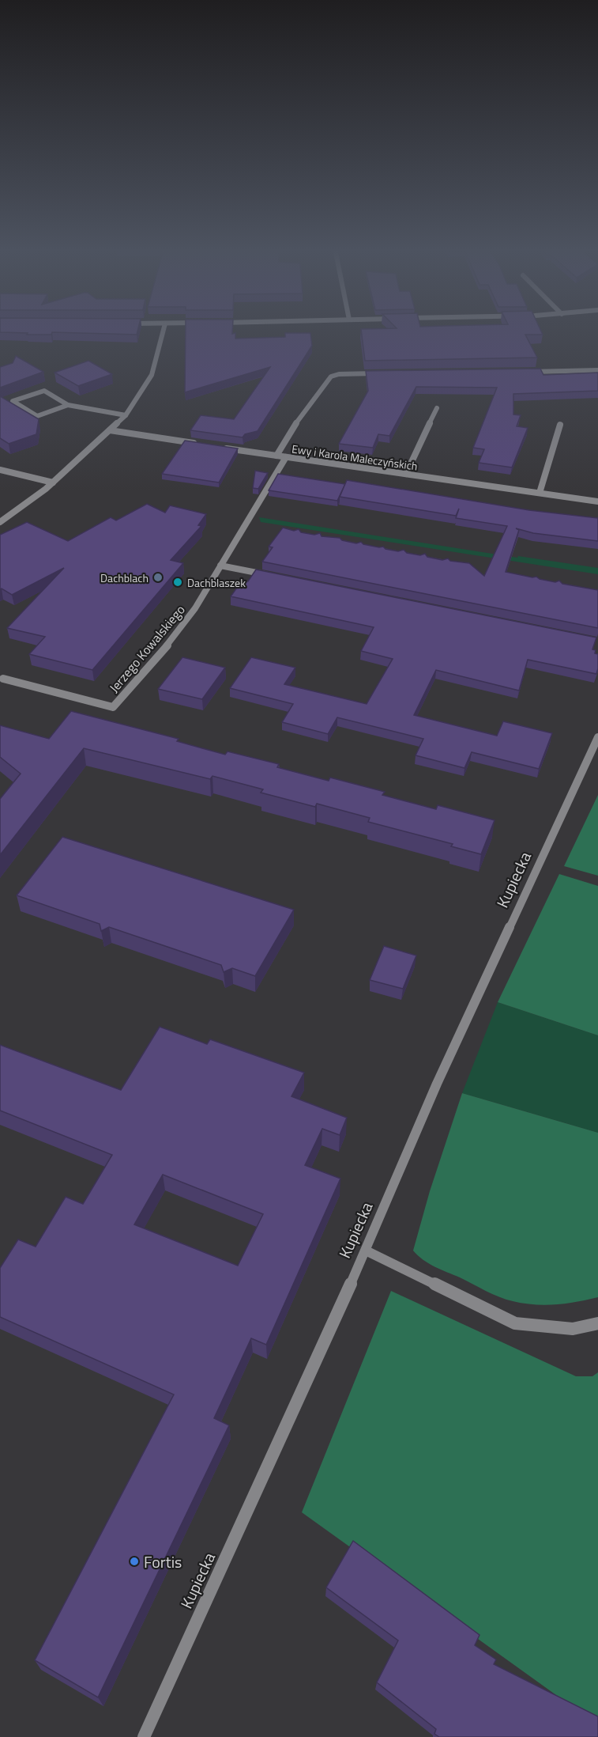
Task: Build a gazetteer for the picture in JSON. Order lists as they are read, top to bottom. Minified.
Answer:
{"streets":{"street":["Ewy i Karola Maleczyńskich","Jerzego Kowalskiego","Kupiecka"]},"crossings":[["Ewy i Karola Maleczyńskich","Jerzego Kowalskiego"]],"places":["Dachblach","Dachblaszek","Fortis"]}
